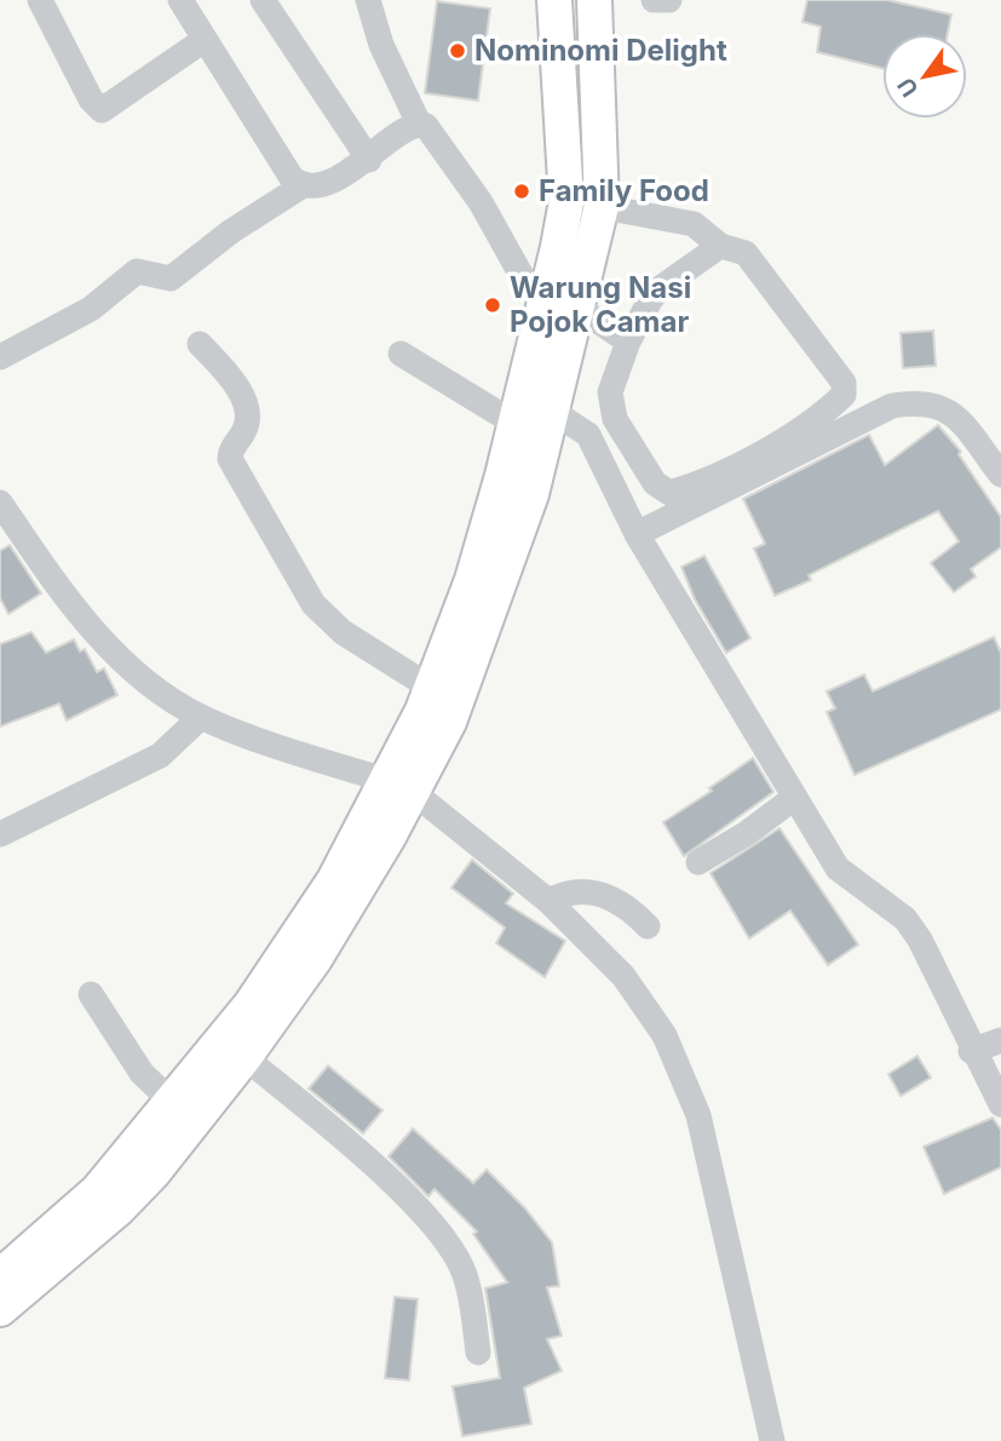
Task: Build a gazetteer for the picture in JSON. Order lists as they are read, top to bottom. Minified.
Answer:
{"places":["Nominomi Delight","Family Food","Warung Nasi Pojok Camar"],"north":"bottom left"}
